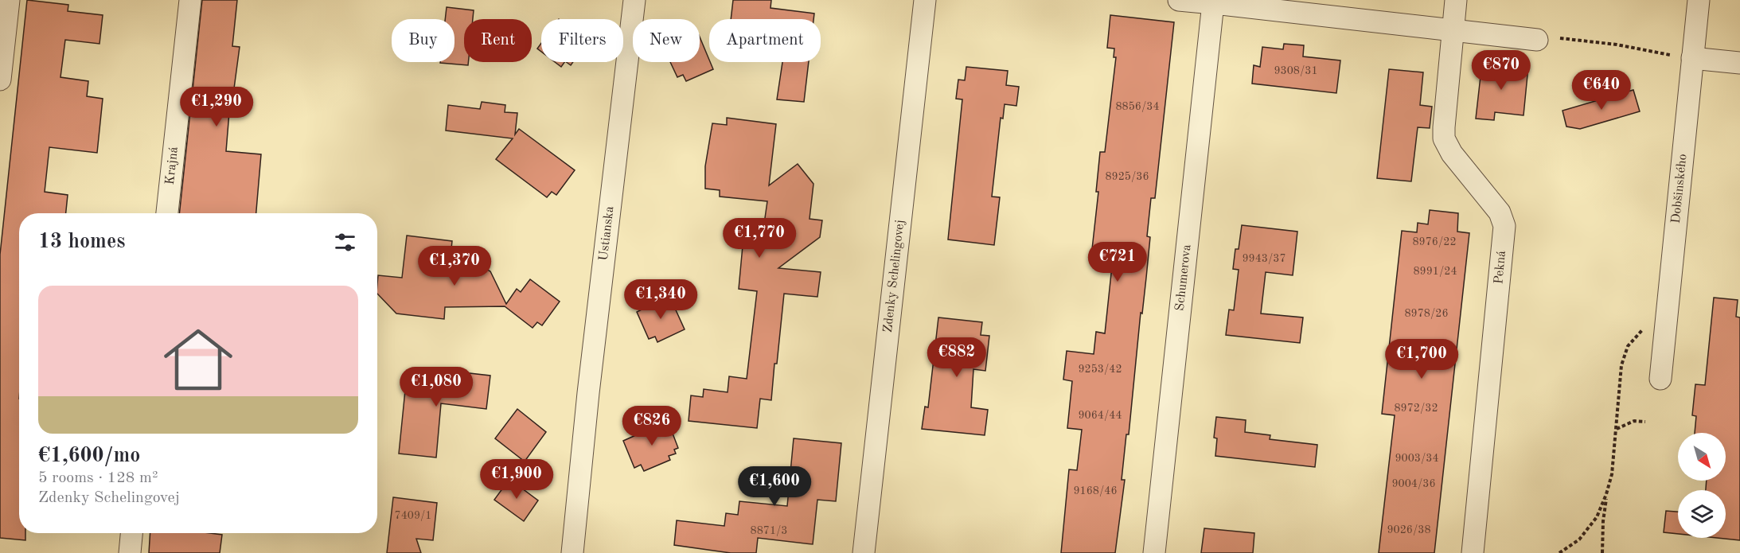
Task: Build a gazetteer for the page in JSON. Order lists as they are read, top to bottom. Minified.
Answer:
{"streets":{"street":["Krajná","Dobšinského","Ustianska","Pekná","Zdenky Schelingovej","Schumerova"]},"house_numbers":["9308/31","8856/34","8925/36","8976/22","9943/37","8991/24","8978/26","9253/42","8972/32","9064/44","9003/34","9004/36","9168/46","7409/1","9026/38","8871/3"],"north":"bottom right","page":{"chip":["Buy","Rent","Filters","New","Apartment"],"price":["€870","€640","€1,290","€1,770","€721","€1,370","€1,340","€882","€1,700","€1,080","€826","€1,900","€1,600"],"heading":"13 homes","list":[{"name":"€1,600/mo","note":"5 rooms · 128 m² · Zdenky Schelingovej"}]}}
